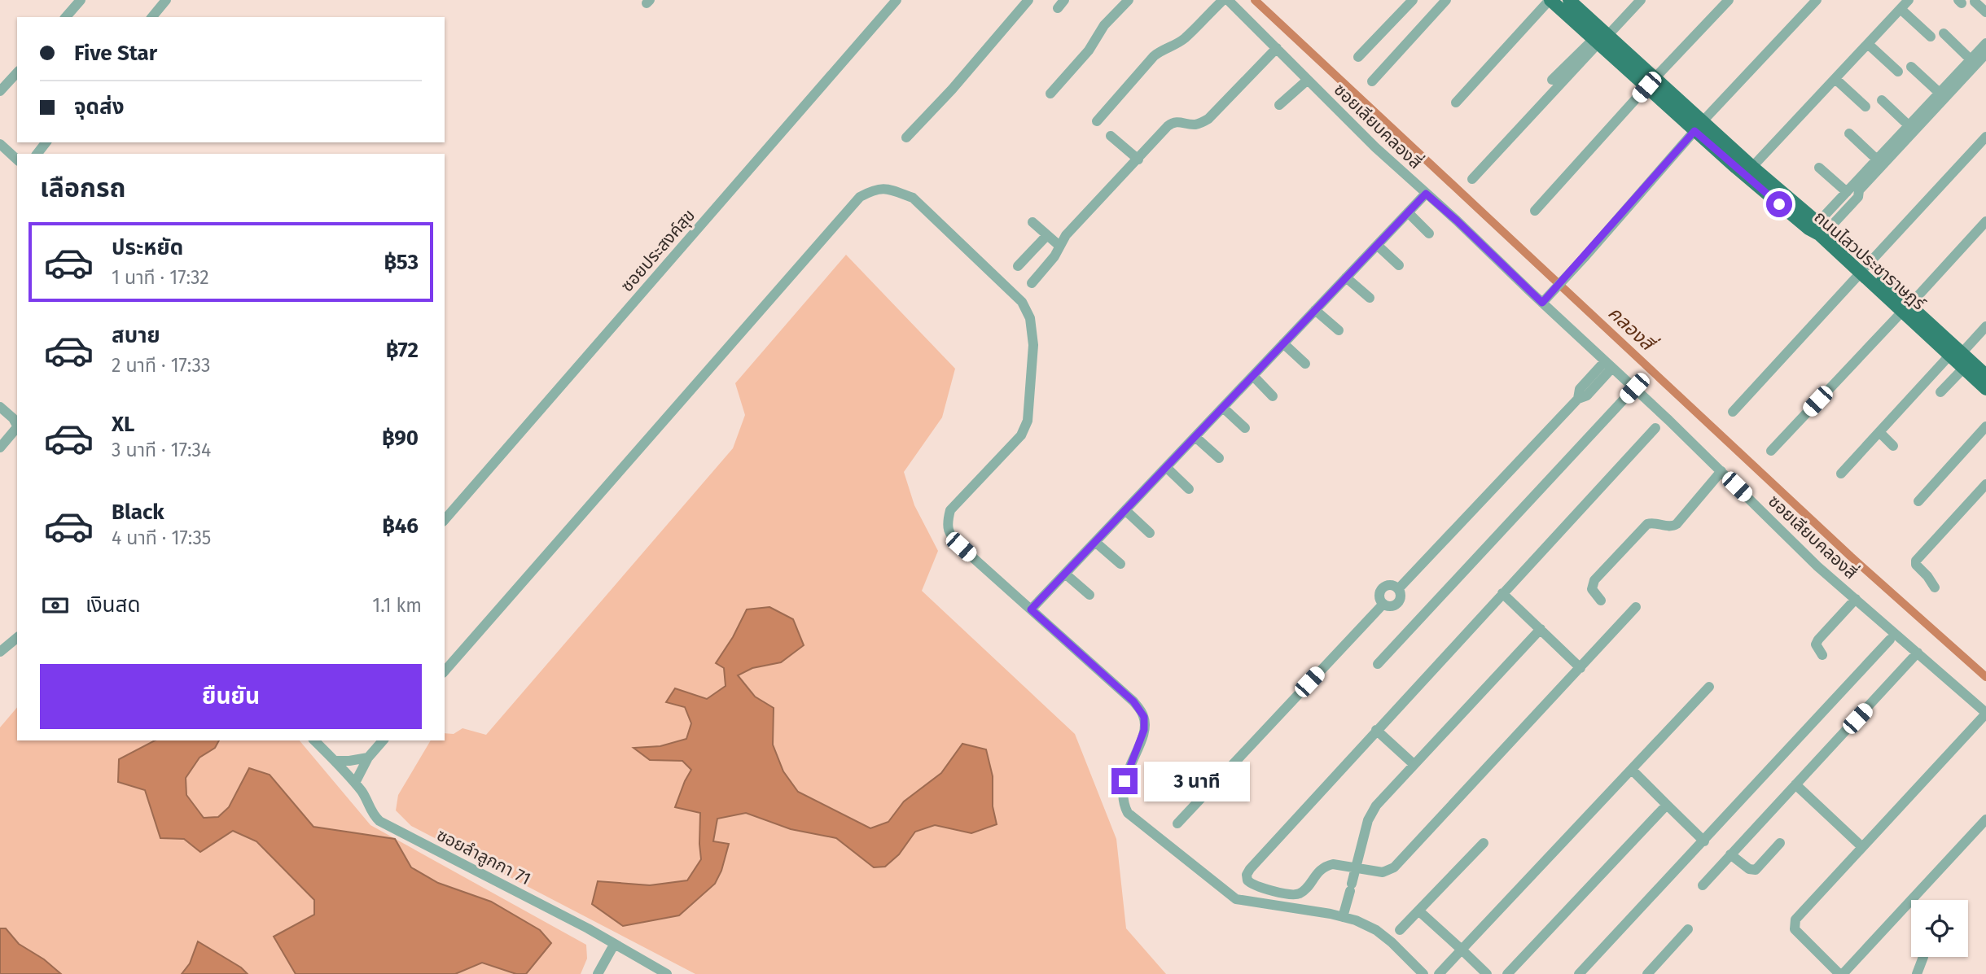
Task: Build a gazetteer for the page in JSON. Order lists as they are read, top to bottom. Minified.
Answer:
{"streets":{"main road":["ถนนไสวประชาราษฎร์"],"street":["ซอยเลียบคลองสี่","ซอยประสงค์สุข","ซอยลำลูกกา 71"]},"water":["คลองสี่"],"page":{"banner":["Five Star","จุดส่ง"],"heading":"เลือกรถ","list":[{"name":"ประหยัด","note":"1 นาที · 17:32","value":"฿53"},{"name":"สบาย","note":"2 นาที · 17:33","value":"฿72"},{"name":"XL","note":"3 นาที · 17:34","value":"฿90"},{"name":"Black","note":"4 นาที · 17:35","value":"฿46"}],"pay":["เงินสด","1.1 km"],"buttons":"ยืนยัน","bubble":"3 นาที"}}
